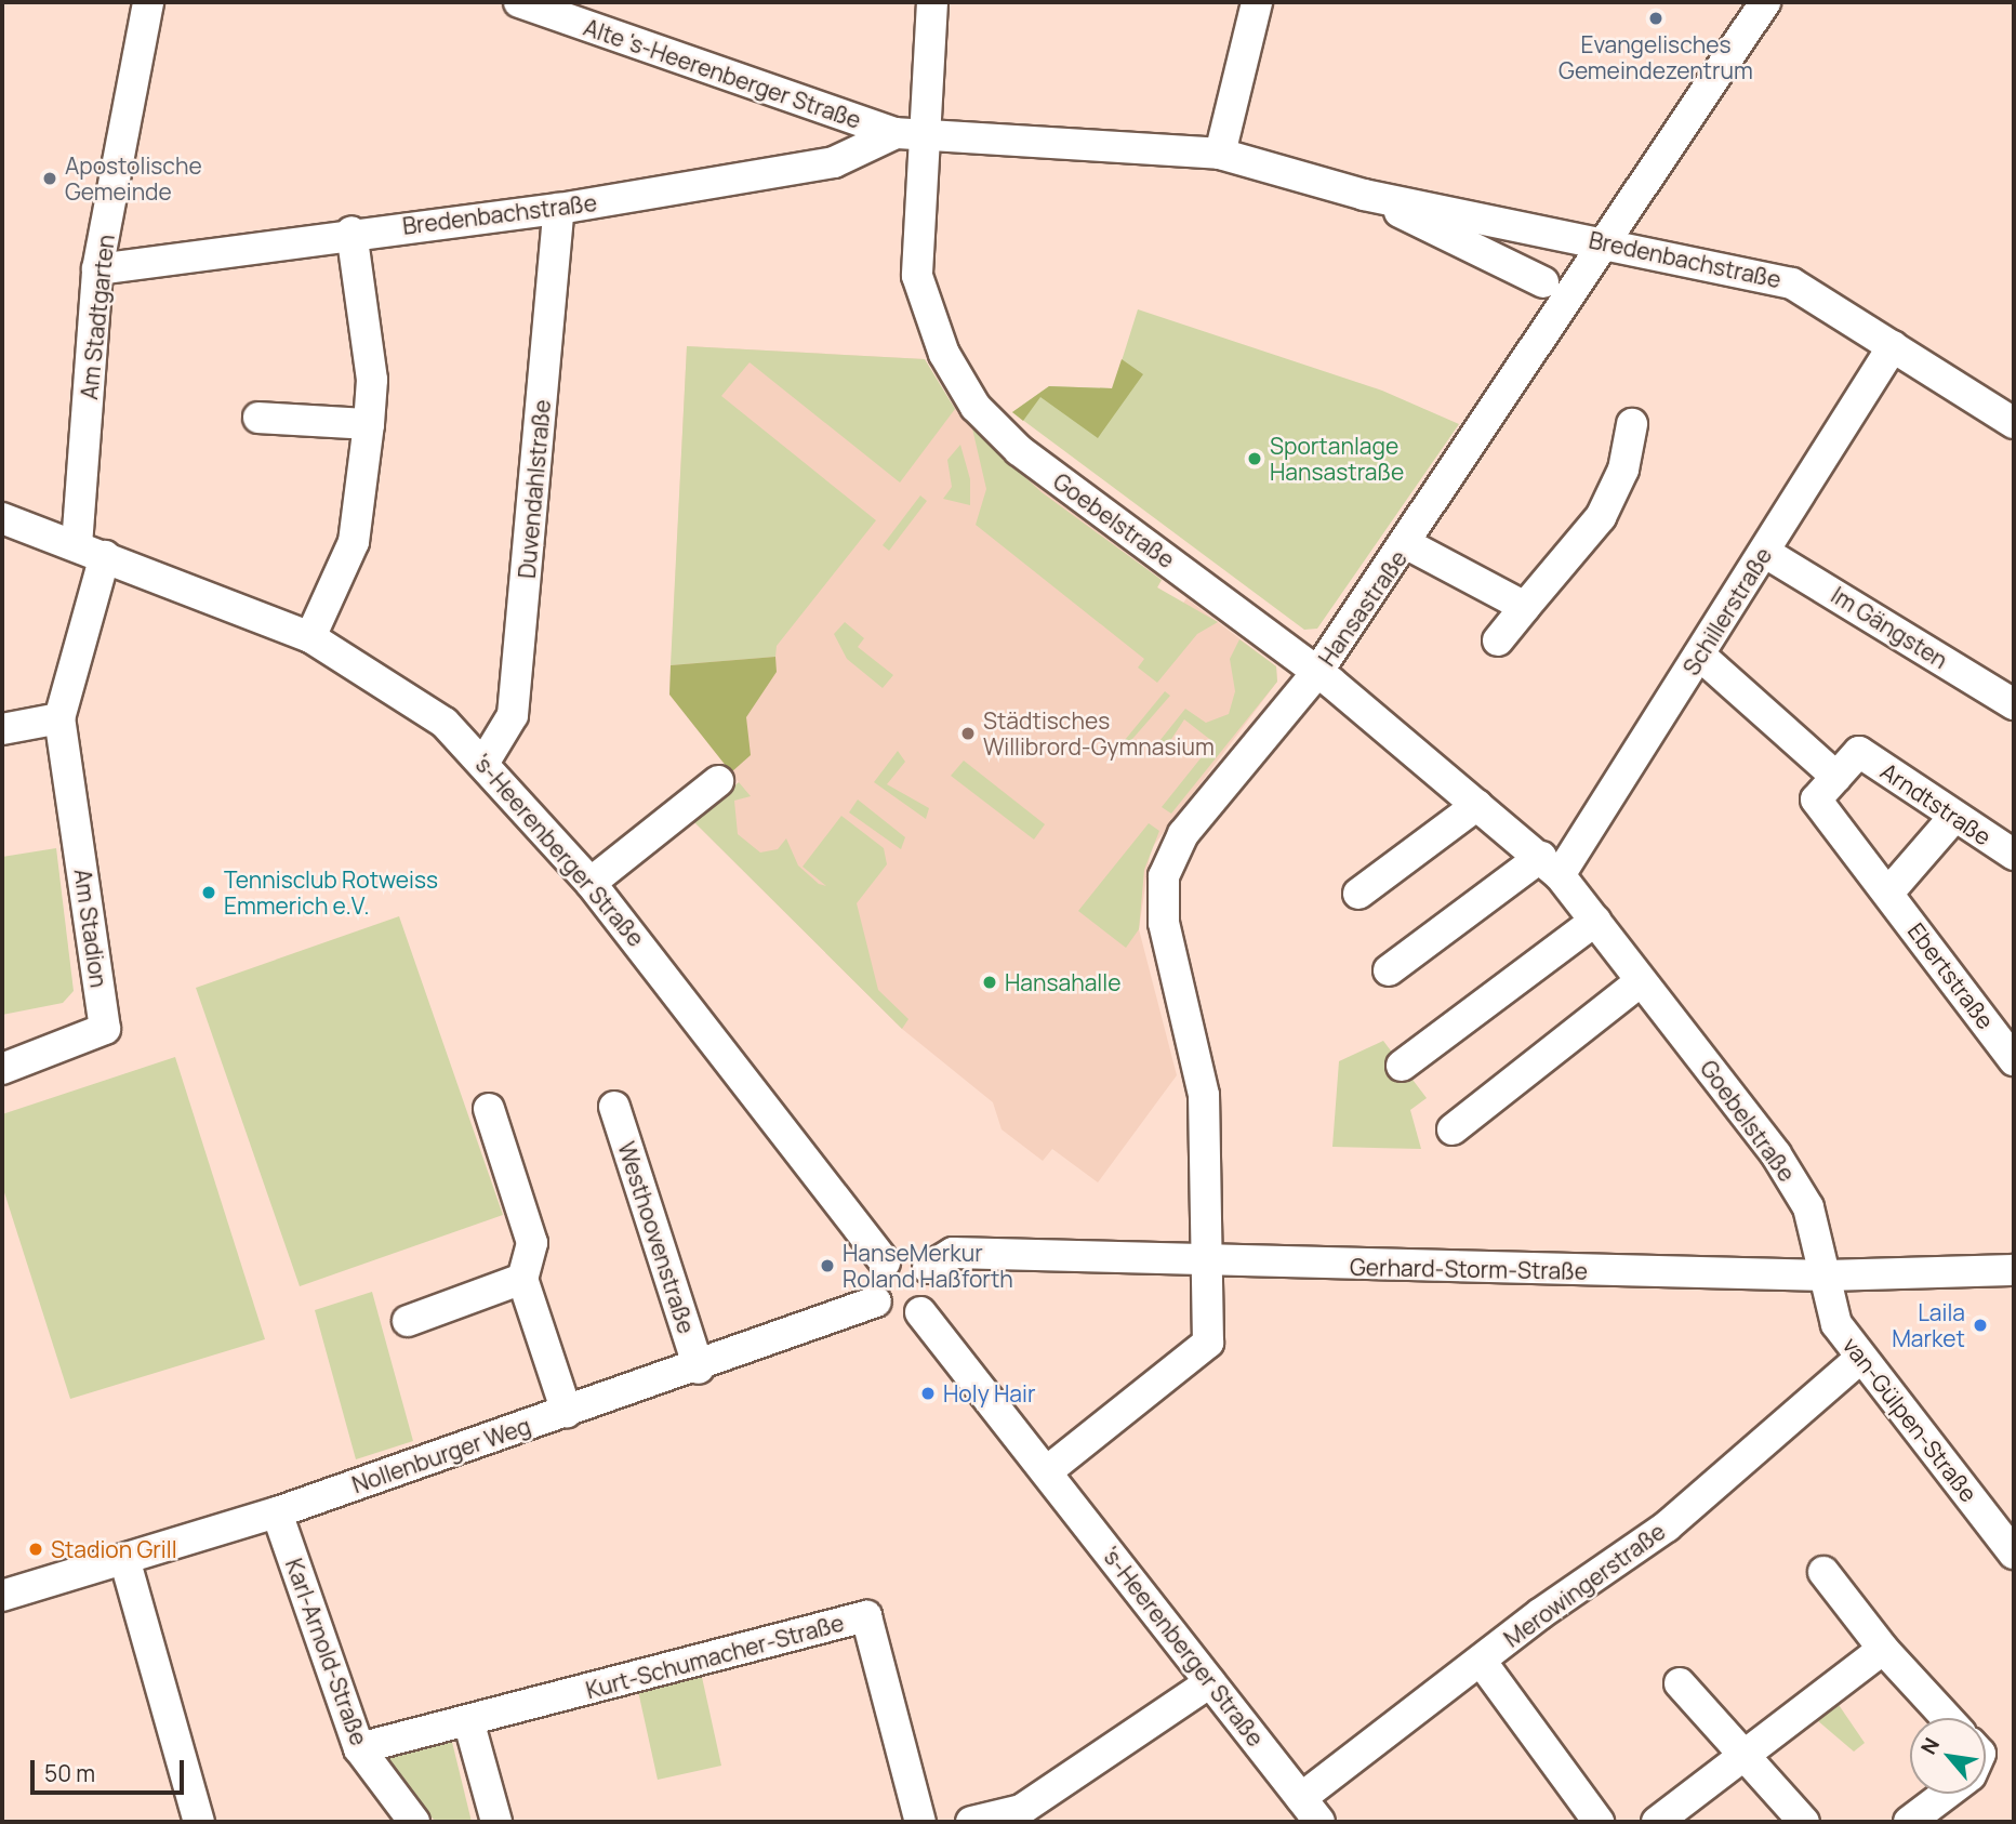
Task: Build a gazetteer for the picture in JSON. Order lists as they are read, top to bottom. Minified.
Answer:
{"streets":{"street":["Alte 's-Heerenberger Straße","Bredenbachstraße","Am Stadtgarten","Duvendahlstraße","Goebelstraße","Hansastraße","Schillerstraße","Im Gängsten","Arndtstraße","'s-Heerenberger Straße","Am Stadion","Ebertstraße","Westhoovenstraße","Gerhard-Storm-Straße","van-Gülpen-Straße","Nollenburger Weg","Merowingerstraße","Karl-Arnold-Straße","Kurt-Schumacher-Straße"]},"crossings":[["Alte 's-Heerenberger Straße","Bredenbachstraße"],["Alte 's-Heerenberger Straße","Goebelstraße"],["Bredenbachstraße","Am Stadtgarten"],["Bredenbachstraße","Duvendahlstraße"],["Bredenbachstraße","Goebelstraße"],["Bredenbachstraße","Hansastraße"],["Bredenbachstraße","Schillerstraße"],["Am Stadtgarten","'s-Heerenberger Straße"],["Am Stadtgarten","Am Stadion"],["Duvendahlstraße","'s-Heerenberger Straße"],["Goebelstraße","Hansastraße"],["Goebelstraße","Schillerstraße"],["Goebelstraße","Gerhard-Storm-Straße"],["Goebelstraße","van-Gülpen-Straße"],["Hansastraße","Gerhard-Storm-Straße"],["Schillerstraße","Im Gängsten"],["Schillerstraße","Ebertstraße"],["Arndtstraße","Ebertstraße"],["'s-Heerenberger Straße","Gerhard-Storm-Straße"],["'s-Heerenberger Straße","Nollenburger Weg"],["'s-Heerenberger Straße","Merowingerstraße"],["Westhoovenstraße","Nollenburger Weg"],["Gerhard-Storm-Straße","van-Gülpen-Straße"],["Gerhard-Storm-Straße","Nollenburger Weg"],["van-Gülpen-Straße","Merowingerstraße"],["Nollenburger Weg","Karl-Arnold-Straße"],["Karl-Arnold-Straße","Kurt-Schumacher-Straße"]],"places":["Evangelisches Gemeindezentrum","Apostolische Gemeinde","Sportanlage Hansastraße","Städtisches Willibrord-Gymnasium","Tennisclub Rotweiss Emmerich e.V.","Hansahalle","HanseMerkur Roland Haßforth","Laila Market","Holy Hair","Stadion Grill"],"scale_bar":"50 m","north":"top left"}
